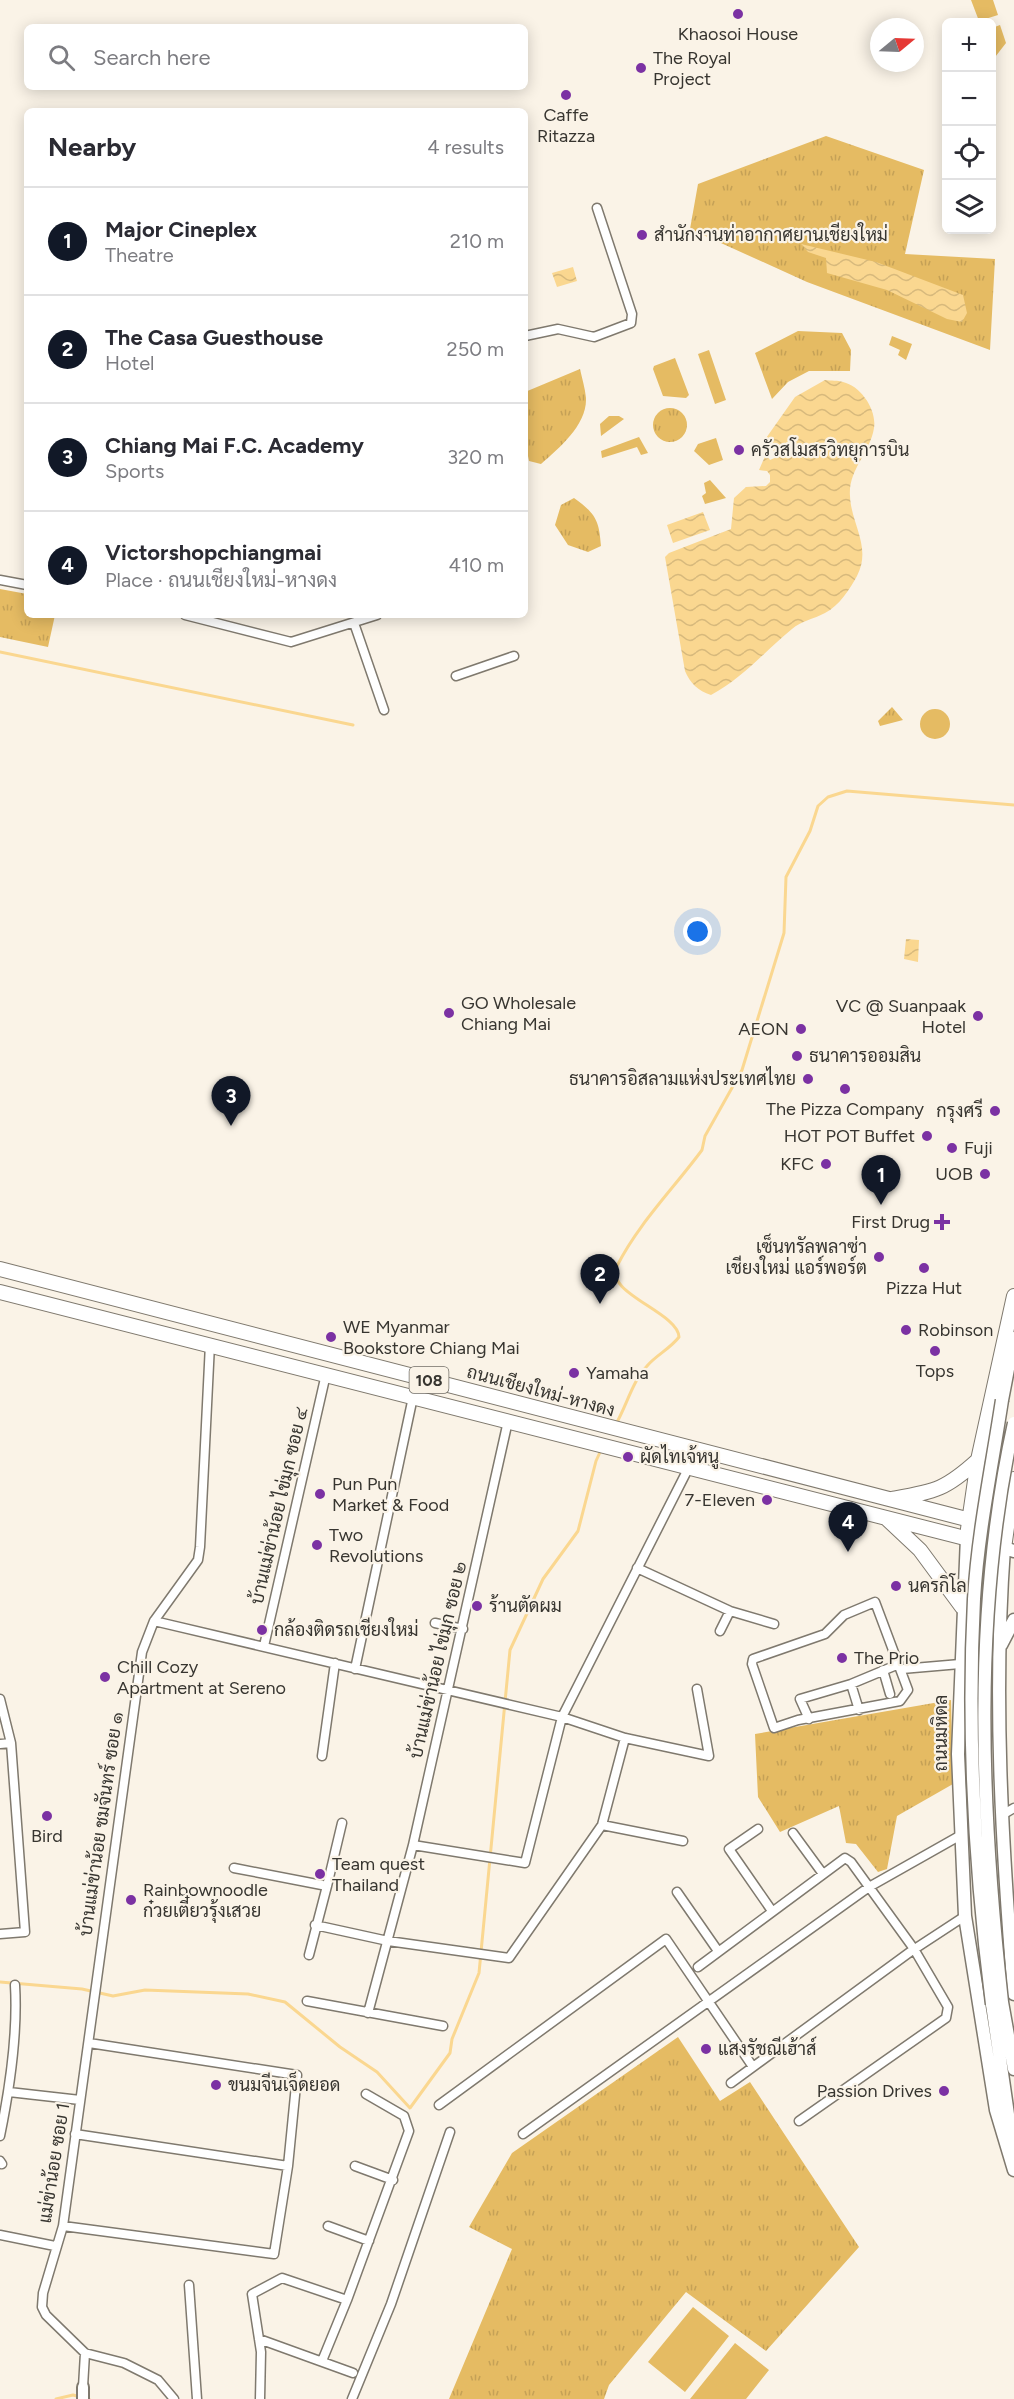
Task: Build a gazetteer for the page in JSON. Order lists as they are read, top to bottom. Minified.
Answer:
{"streets":{"main road":["108","ถนนเชียงใหม่-หางดง","ถนนมหิดล"],"street":["บ้านแม่ข่าน้อย ไข่มุก ซอย ๔","บ้านแม่ข่าน้อย ไข่มุก ซอย ๒","บ้านแม่ข่าน้อย ชมจันทร์ ซอย ๑","แม่ข่าน้อย ซอย 1"]},"crossings":[["108","ถนนเชียงใหม่-หางดง"],["108","ถนนมหิดล"],["ถนนเชียงใหม่-หางดง","บ้านแม่ข่าน้อย ไข่มุก ซอย ๔"],["ถนนเชียงใหม่-หางดง","บ้านแม่ข่าน้อย ไข่มุก ซอย ๒"],["ถนนเชียงใหม่-หางดง","ถนนมหิดล"],["ถนนเชียงใหม่-หางดง","บ้านแม่ข่าน้อย ชมจันทร์ ซอย ๑"],["บ้านแม่ข่าน้อย ชมจันทร์ ซอย ๑","แม่ข่าน้อย ซอย 1"]],"places":{"other":["Khaosoi House","The Royal Project","Caffe Ritazza","สำนักงานท่าอากาศยานเชียงใหม่","ครัวสโมสรวิทยุการบิน","GO Wholesale Chiang Mai","VC @ Suanpaak Hotel","AEON","ธนาคารออมสิน","ธนาคารอิสลามแห่งประเทศไทย","The Pizza Company","กรุงศรี","HOT POT Buffet","Fuji","KFC","UOB","เซ็นทรัลพลาซ่า เชียงใหม่ แอร์พอร์ต","Pizza Hut","Robinson","WE Myanmar Bookstore Chiang Mai","Tops","Yamaha","ผัดไทเจ้หนู","Pun Pun Market & Food","7-Eleven","Two Revolutions","นครกิโล","ร้านตัดผม","กล้องติดรถเชียงใหม่","The Prio","Chill Cozy Apartment at Sereno","Bird","Team quest Thailand","Rainbownoodle ก๋วยเตี๋ยวรุ้งเสวย","แสงรัชณีเฮ้าส์","ขนมจีนเจ็ดยอด","Passion Drives"],"health":["First Drug"]},"north":"right","page":{"map_buttons":["+","−"],"search":"Search here","heading":["Nearby","4 results"],"list":[{"mark":"1","name":"Major Cineplex","note":"Theatre","value":"210 m"},{"mark":"2","name":"The Casa Guesthouse","note":"Hotel","value":"250 m"},{"mark":"3","name":"Chiang Mai F.C. Academy","note":"Sports","value":"320 m"},{"mark":"4","name":"Victorshopchiangmai","note":"Place · ถนนเชียงใหม่-หางดง","value":"410 m"}],"pins":["3","1","2","4"]}}
